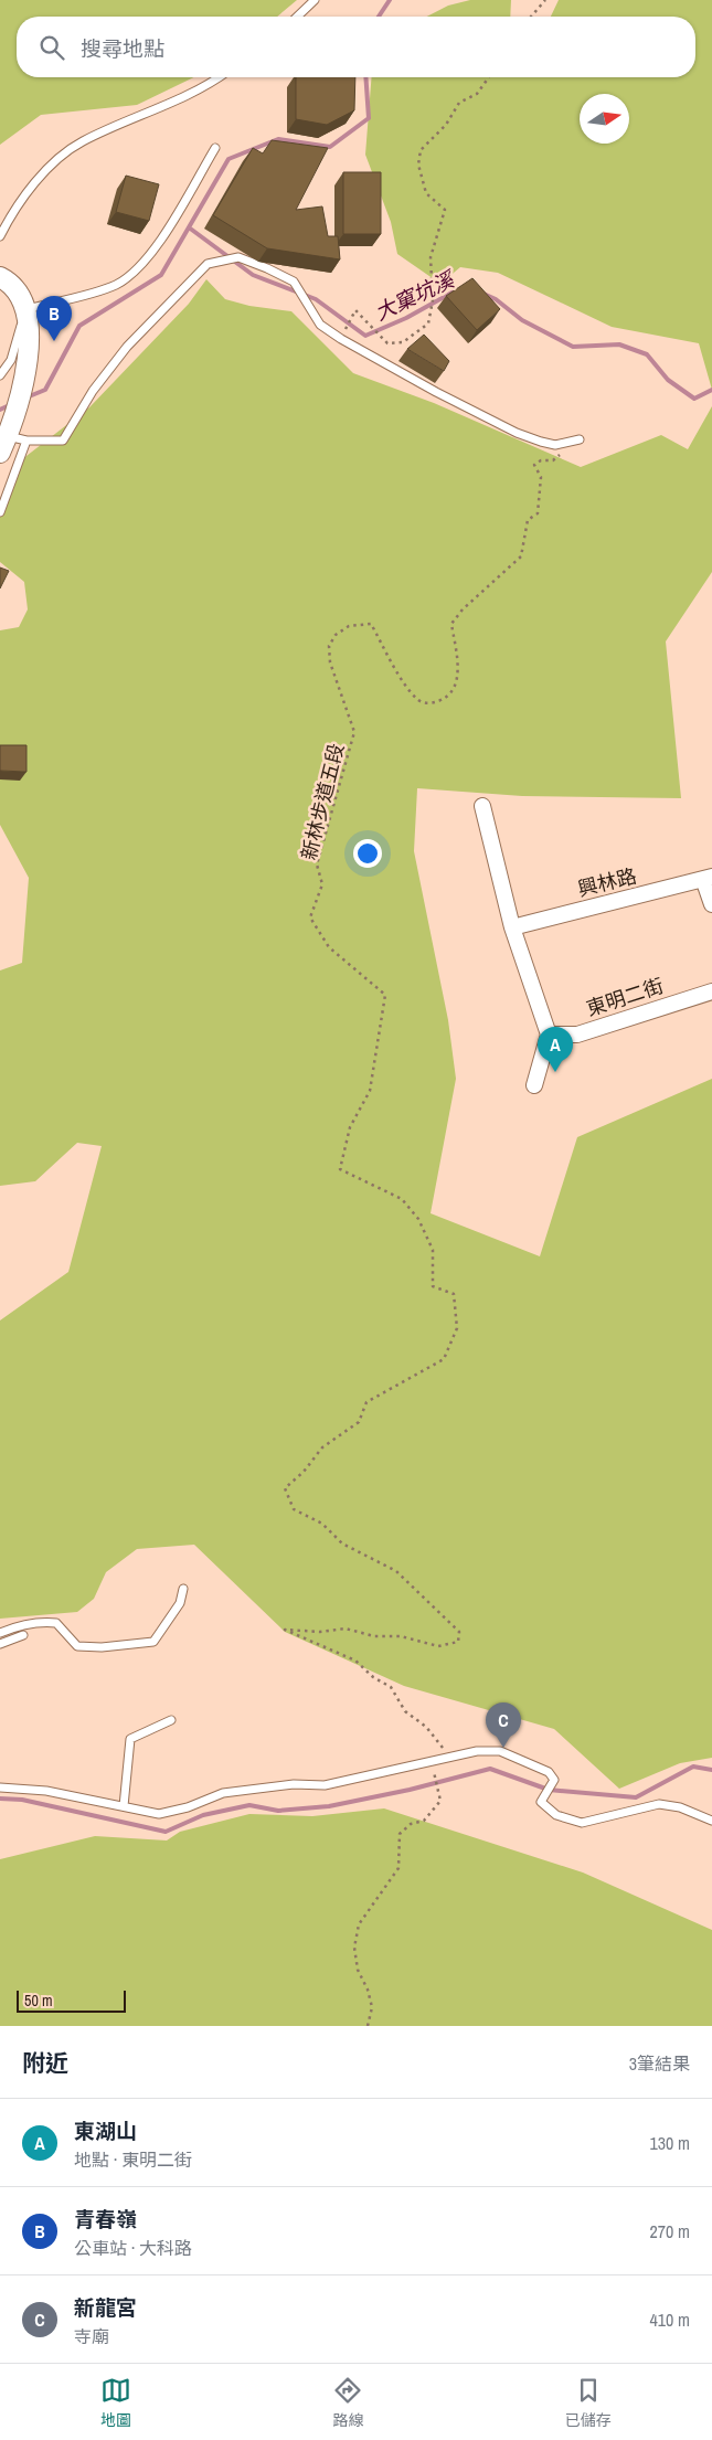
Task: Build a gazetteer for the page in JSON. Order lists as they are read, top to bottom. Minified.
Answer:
{"streets":{"street":["興林路","東明二街"],"path":["新林步道五段"]},"water":["大窠坑溪"],"scale_bar":"50 m","north":"right","page":{"search":"搜尋地點","pins":["B","A","C"],"scale":"50 m","heading":["附近","3筆結果"],"list":[{"mark":"A","name":"東湖山","note":"地點 · 東明二街","value":"130 m"},{"mark":"B","name":"青春嶺","note":"公車站 · 大科路","value":"270 m"},{"mark":"C","name":"新龍宮","note":"寺廟","value":"410 m"}],"nav":["地圖","路線","已儲存"]}}
